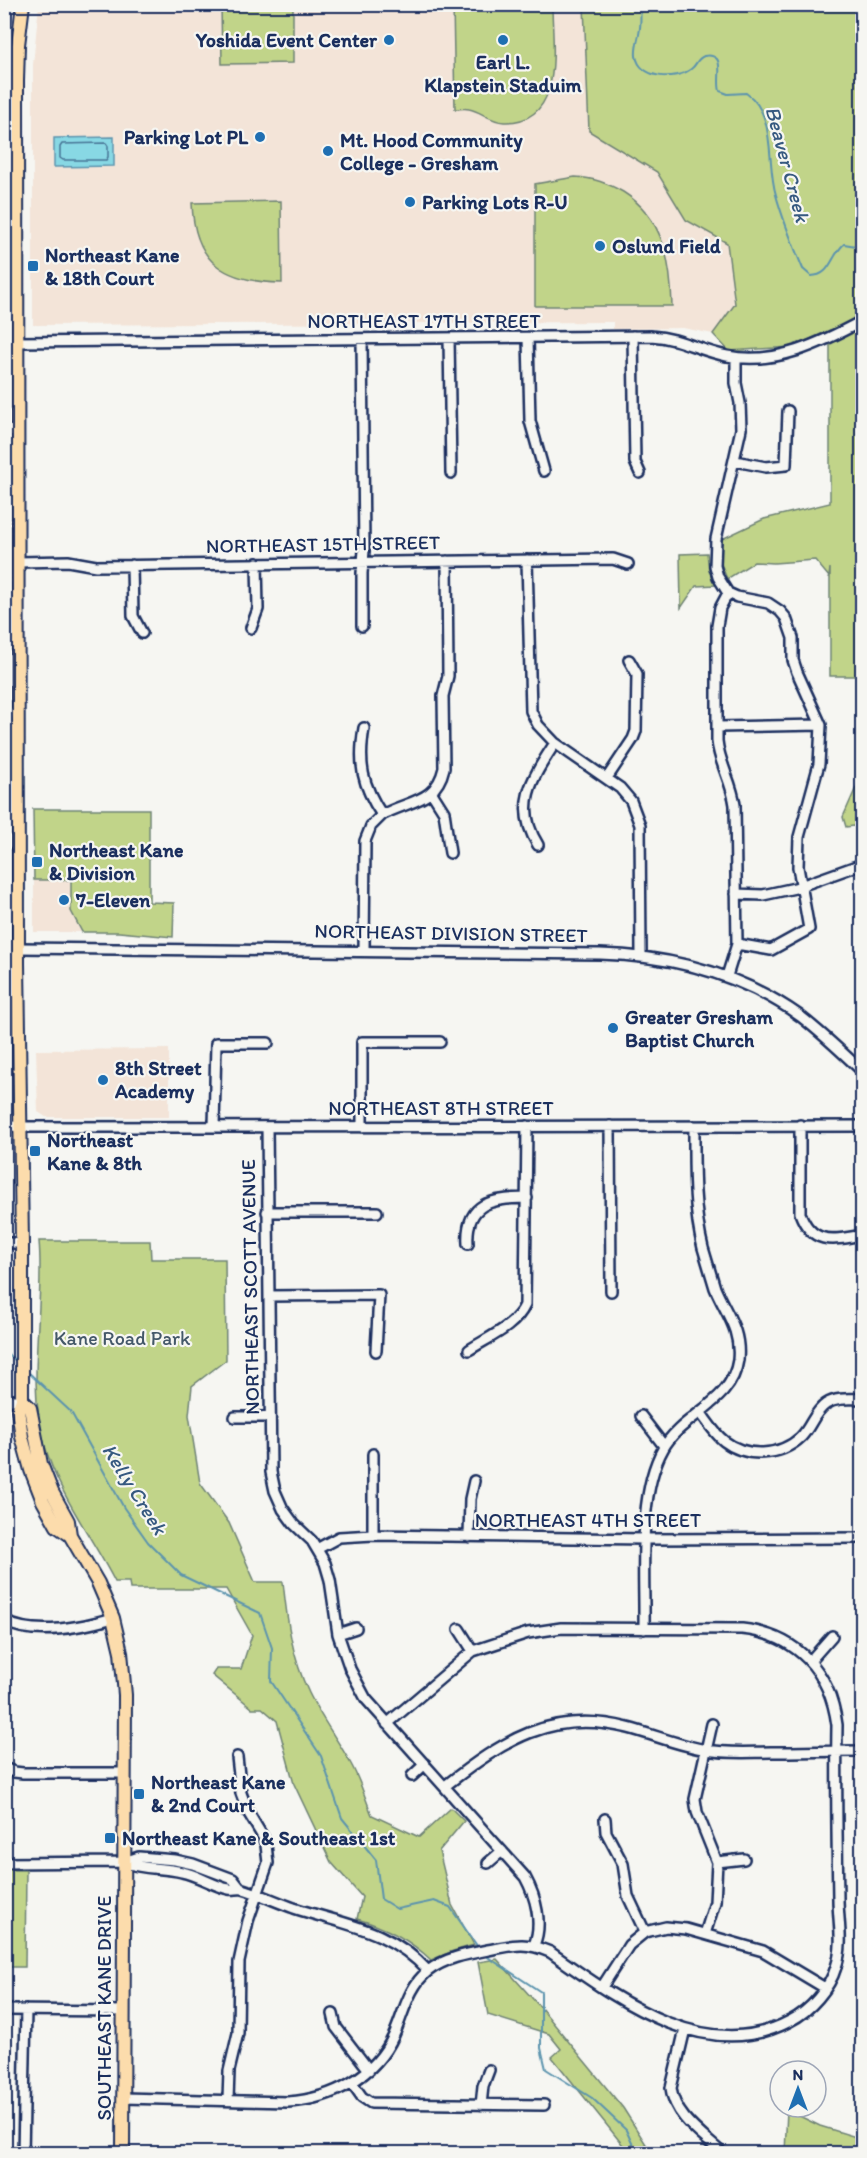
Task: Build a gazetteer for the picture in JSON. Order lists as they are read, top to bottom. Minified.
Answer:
{"streets":{"main road":["NORTHEAST DIVISION STREET","SOUTHEAST KANE DRIVE"],"street":["NORTHEAST 17TH STREET","NORTHEAST 15TH STREET","NORTHEAST 8TH STREET","NORTHEAST SCOTT AVENUE","NORTHEAST 4TH STREET"]},"crossings":[["NORTHEAST 17TH STREET","SOUTHEAST KANE DRIVE"],["NORTHEAST 15TH STREET","SOUTHEAST KANE DRIVE"],["NORTHEAST DIVISION STREET","SOUTHEAST KANE DRIVE"],["NORTHEAST 8TH STREET","NORTHEAST SCOTT AVENUE"],["NORTHEAST 8TH STREET","SOUTHEAST KANE DRIVE"],["NORTHEAST SCOTT AVENUE","NORTHEAST 4TH STREET"]],"water":["Beaver Creek","Kelly Creek"],"parks":["Kane Road Park"],"places":{"other":["Yoshida Event Center","Earl L. Klapstein Staduim","Parking Lot PL","Mt. Hood Community College - Gresham","Parking Lots R-U","Oslund Field","7-Eleven","Greater Gresham Baptist Church","8th Street Academy"],"transit":["Northeast Kane & 18th Court","Northeast Kane & Division","Northeast Kane & 8th","Northeast Kane & 2nd Court","Northeast Kane & Southeast 1st"]},"north":"top"}
